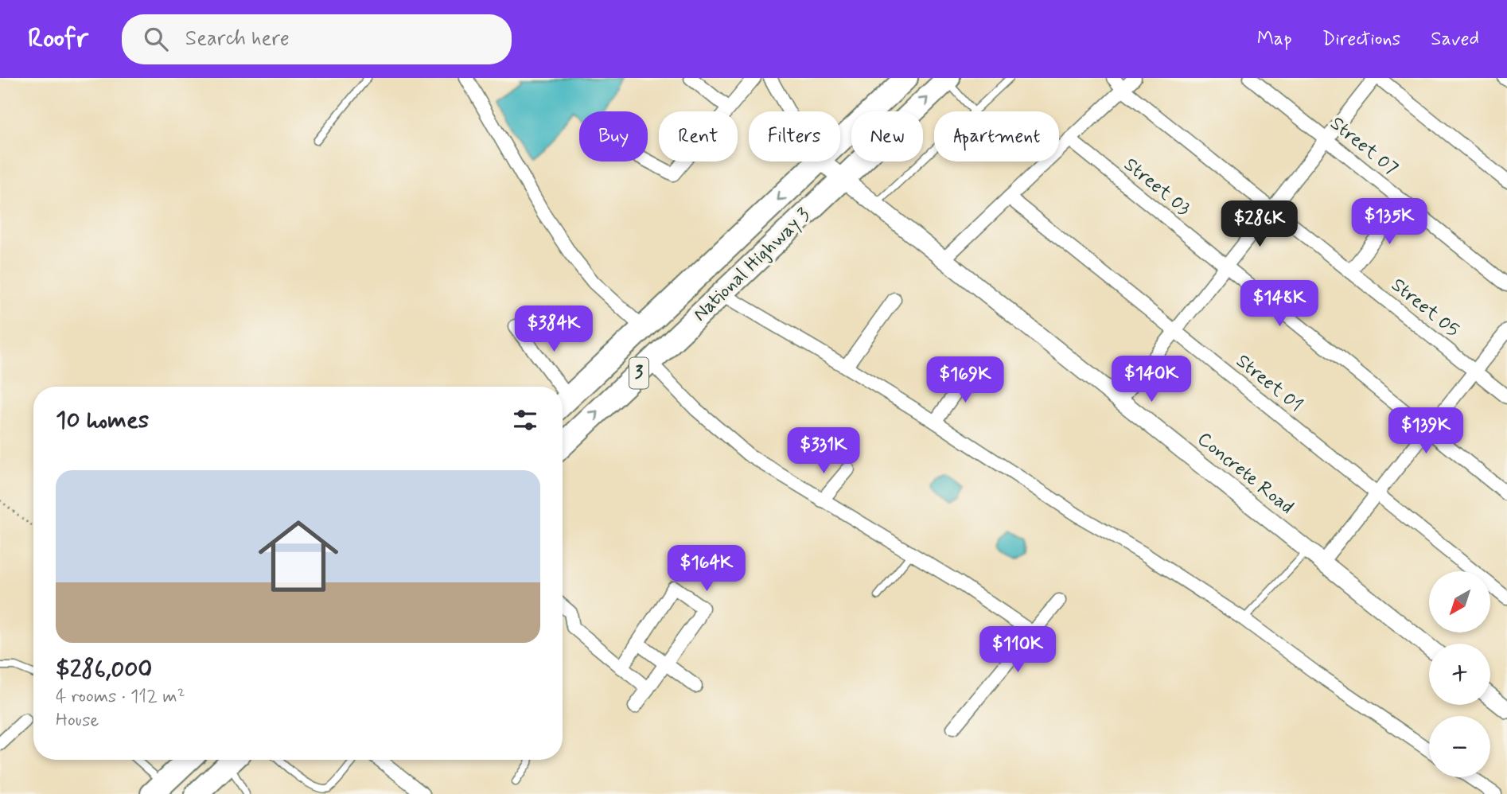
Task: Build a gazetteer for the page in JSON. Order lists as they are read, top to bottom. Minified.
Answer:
{"streets":{"highway":["National Highway 3","3"],"street":["Street 07","Street 03","Street 05","Street 01","Concrete Road"]},"crossings":[["National Highway 3","Concrete Road"]],"north":"bottom left","page":{"header":"Roofr","search":"Search here","nav":["Map","Directions","Saved"],"chip":["Buy","Rent","Filters","New","Apartment"],"price":["$135K","$286K","$148K","$384K","$140K","$169K","$139K","$331K","$164K","$110K"],"heading":"10 homes","list":[{"name":"$286,000","note":"4 rooms · 112 m² · House"}],"map_buttons":["+","−"]}}
